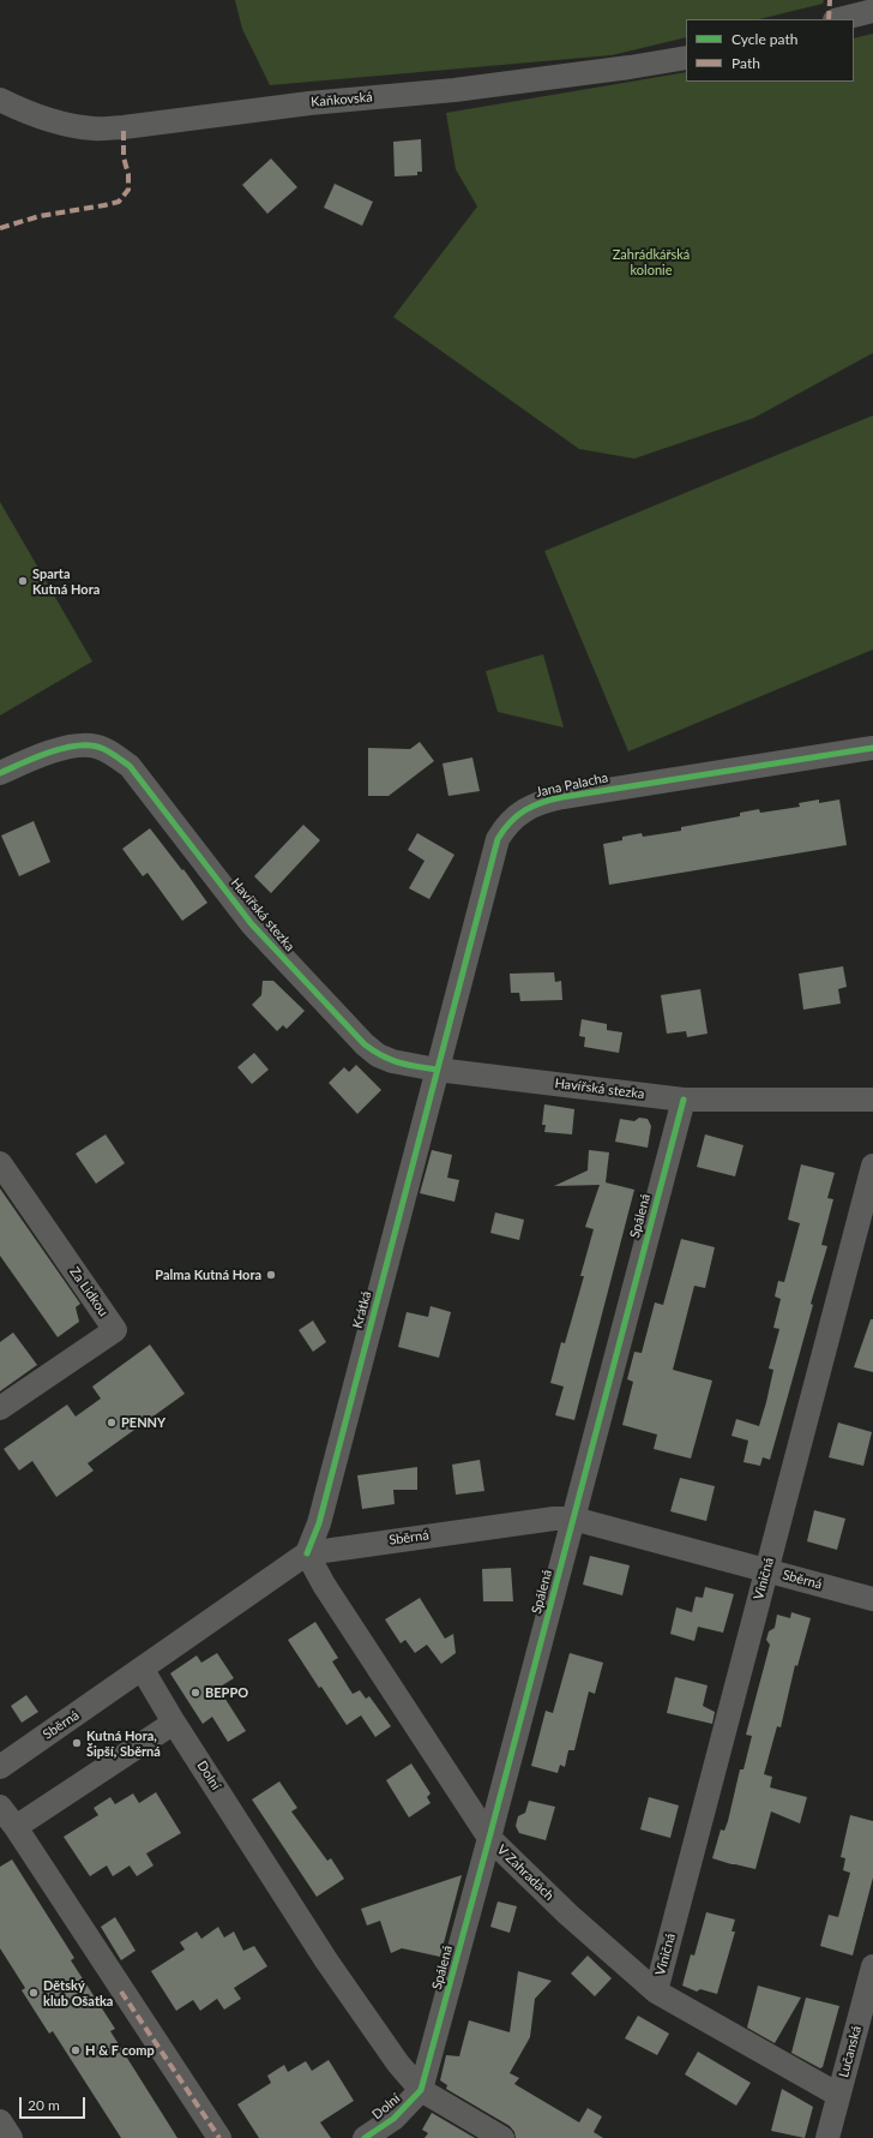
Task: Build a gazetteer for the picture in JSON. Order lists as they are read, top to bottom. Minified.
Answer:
{"streets":{"street":["Kaňkovská","Jana Palacha","Havířská stezka","Spálená","Za Lidkou","Krátká","Sběrná","Viničná","Dolní","V Zahradách","Lučanská"]},"crossings":[["Jana Palacha","Havířská stezka"],["Jana Palacha","Krátká"],["Havířská stezka","Spálená"],["Havířská stezka","Krátká"],["Spálená","Sběrná"],["Spálená","Dolní"],["Spálená","V Zahradách"],["Krátká","Sběrná"],["Krátká","V Zahradách"],["Sběrná","Viničná"],["Sběrná","Dolní"],["Sběrná","V Zahradách"],["Viničná","V Zahradách"],["V Zahradách","Lučanská"]],"parks":["Zahrádkářská kolonie"],"places":["Sparta Kutná Hora","Palma Kutná Hora","PENNY","BEPPO","Kutná Hora, Šipší, Sběrná","Dětský klub Ošatka","H & F comp"],"legend":["Cycle path","Path"],"scale_bar":"20 m"}
